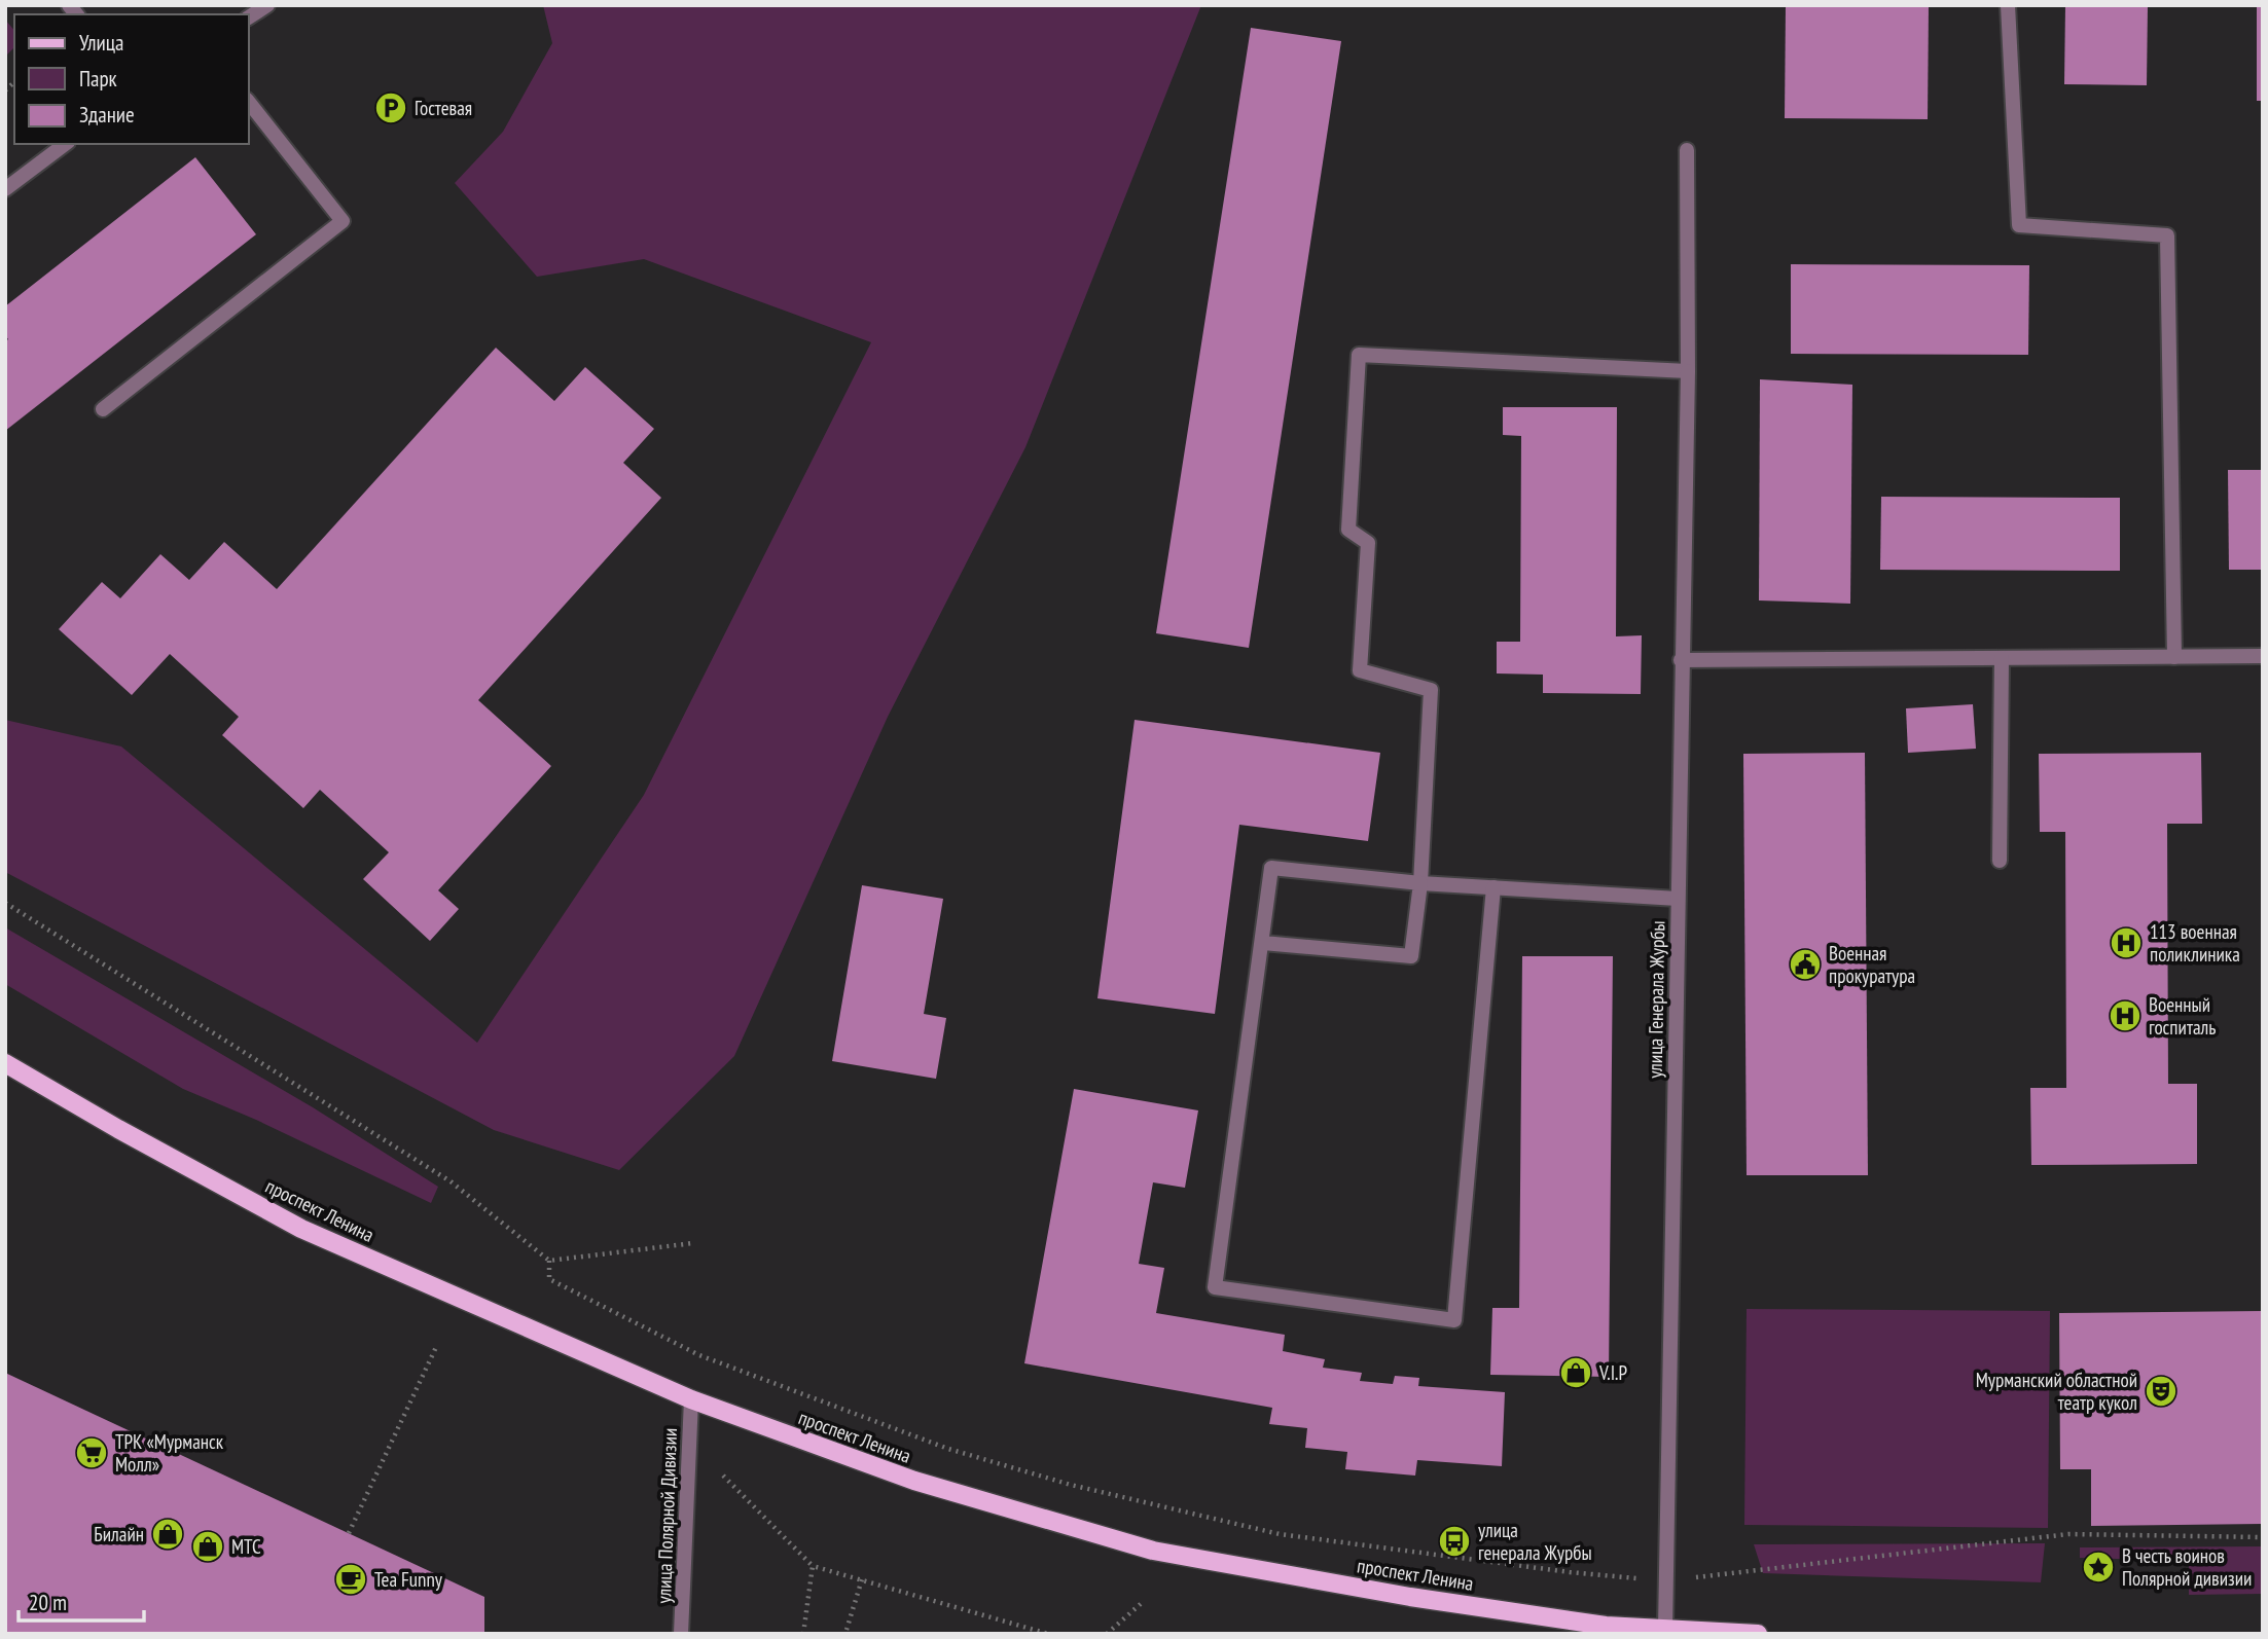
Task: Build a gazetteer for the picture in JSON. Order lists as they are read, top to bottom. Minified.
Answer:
{"streets":{"main road":["проспект Ленина"],"street":["улица Генерала Журбы","улица Полярной Дивизии"]},"crossings":[["улица Генерала Журбы","проспект Ленина"],["проспект Ленина","улица Полярной Дивизии"]],"places":{"parking":["Гостевая"],"hospital":["113 военная поликлиника","Военный госпиталь"],"public building":["Военная прокуратура"],"shop":["V.I.P","Билайн","МТС"],"theatre":["Мурманский областной театр кукол"],"supermarket":["ТРК «Мурманск Молл»"],"bus stop":["улица генерала Журбы"],"place":["В честь воинов Полярной дивизии"],"cafe":["Tea Funny"]},"legend":["Улица","Парк","Здание"],"scale_bar":"20 m"}
